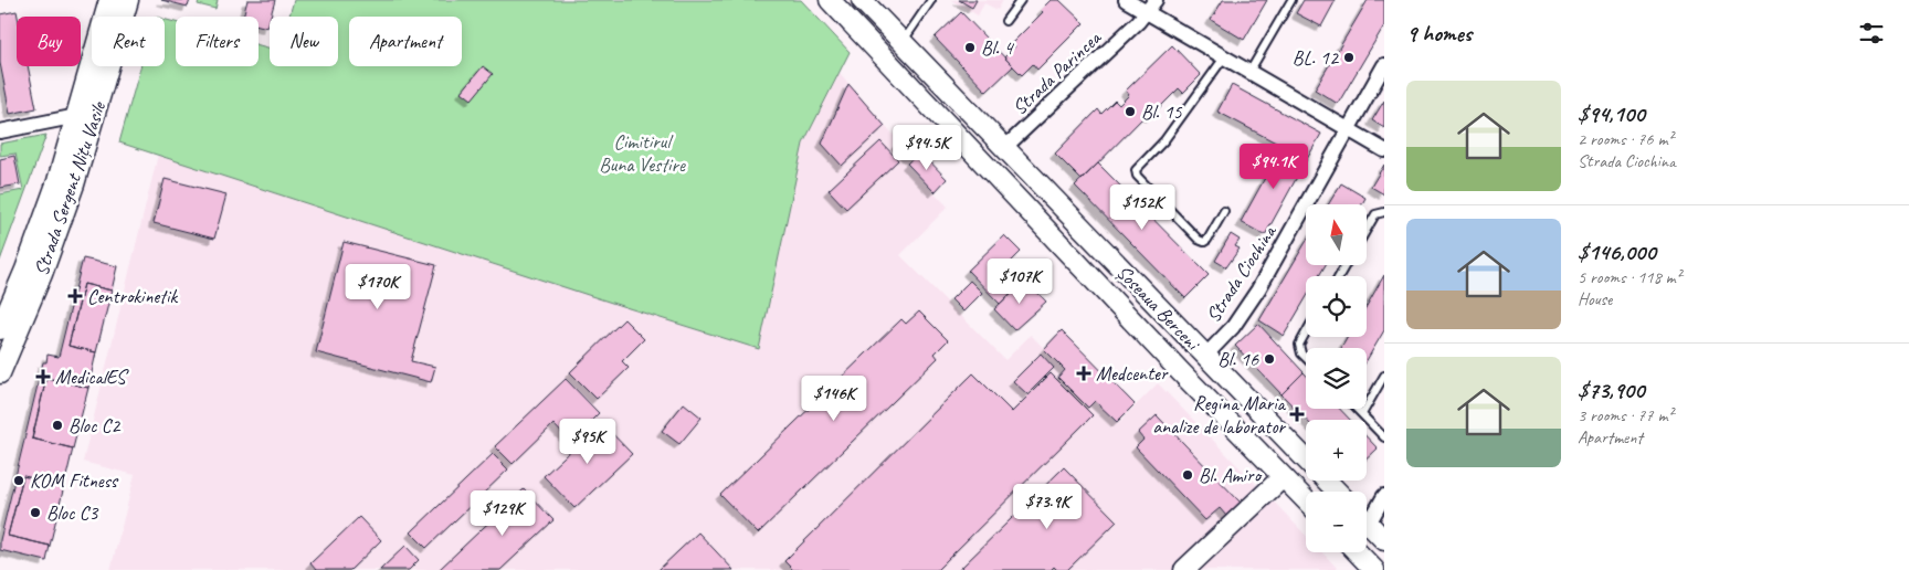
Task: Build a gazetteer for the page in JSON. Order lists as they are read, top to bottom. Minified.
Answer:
{"streets":{"main road":["Strada Sergent Nițu Vasile","Șoseaua Berceni"],"street":["Strada Parincea","Strada Ciochina"]},"crossings":[["Strada Parincea","Șoseaua Berceni"],["Strada Ciochina","Șoseaua Berceni"]],"parks":["Cimitirul Buna Vestire"],"places":{"other":["Bl. 4","BL. 12","Bl. 15","Bl. 16","Bloc C2","Bl. Amiro","KOM Fitness","Bloc C3"],"health":["Centrokinetik","Medcenter","MedicalES","Regina Maria analize de laborator"]},"north":"top","page":{"heading":"9 homes","chip":["Buy","Rent","Filters","New","Apartment"],"list":[{"name":"$94,100","note":"2 rooms · 76 m² · Strada Ciochina"},{"name":"$146,000","note":"5 rooms · 118 m² · House"},{"name":"$73,900","note":"3 rooms · 77 m² · Apartment"}],"price":["$94.5K","$94.1K","$152K","$107K","$170K","$146K","$95K","$73.9K","$129K"],"map_buttons":["+","−"]}}
